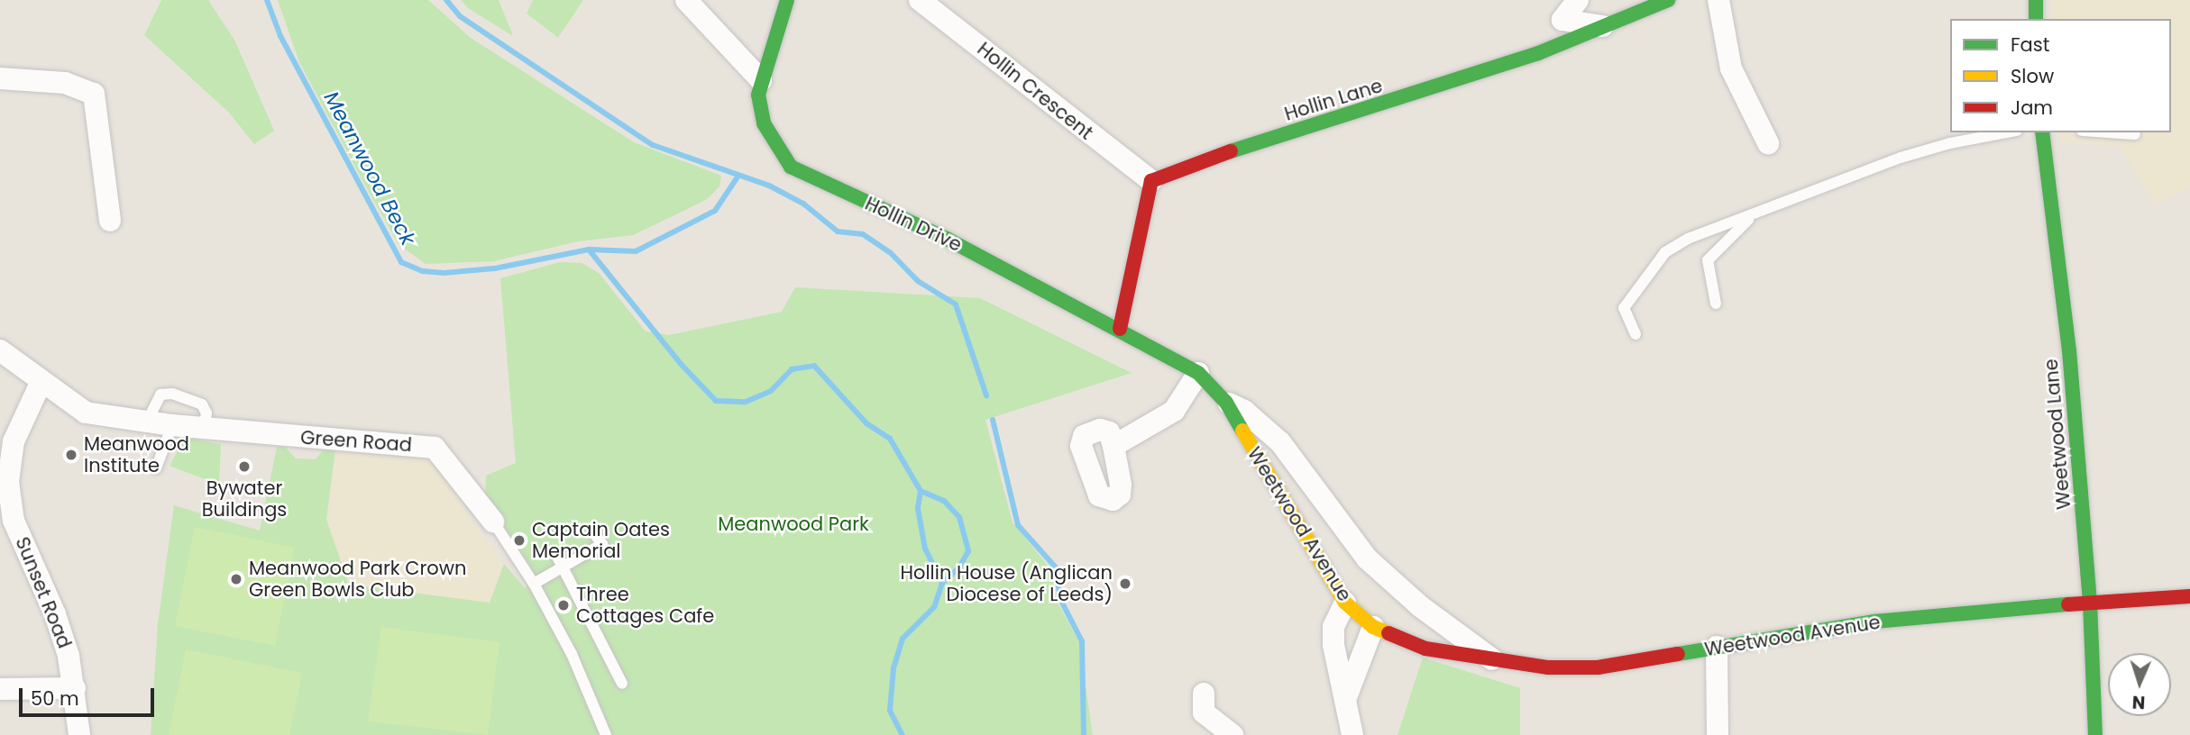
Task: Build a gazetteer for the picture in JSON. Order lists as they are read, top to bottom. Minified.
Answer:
{"streets":{"street":["Hollin Crescent","Hollin Lane","Hollin Drive","Weetwood Lane","Green Road","Weetwood Avenue","Sunset Road"]},"crossings":[["Hollin Crescent","Hollin Lane"],["Hollin Drive","Weetwood Avenue"],["Weetwood Lane","Weetwood Avenue"],["Green Road","Sunset Road"]],"water":["Meanwood Beck"],"parks":["Meanwood Park"],"places":["Meanwood Institute","Bywater Buildings","Captain Oates Memorial","Meanwood Park Crown Green Bowls Club","Hollin House (Anglican Diocese of Leeds)","Three Cottages Cafe"],"legend":["Fast","Slow","Jam"],"scale_bar":"50 m","north":"bottom"}
